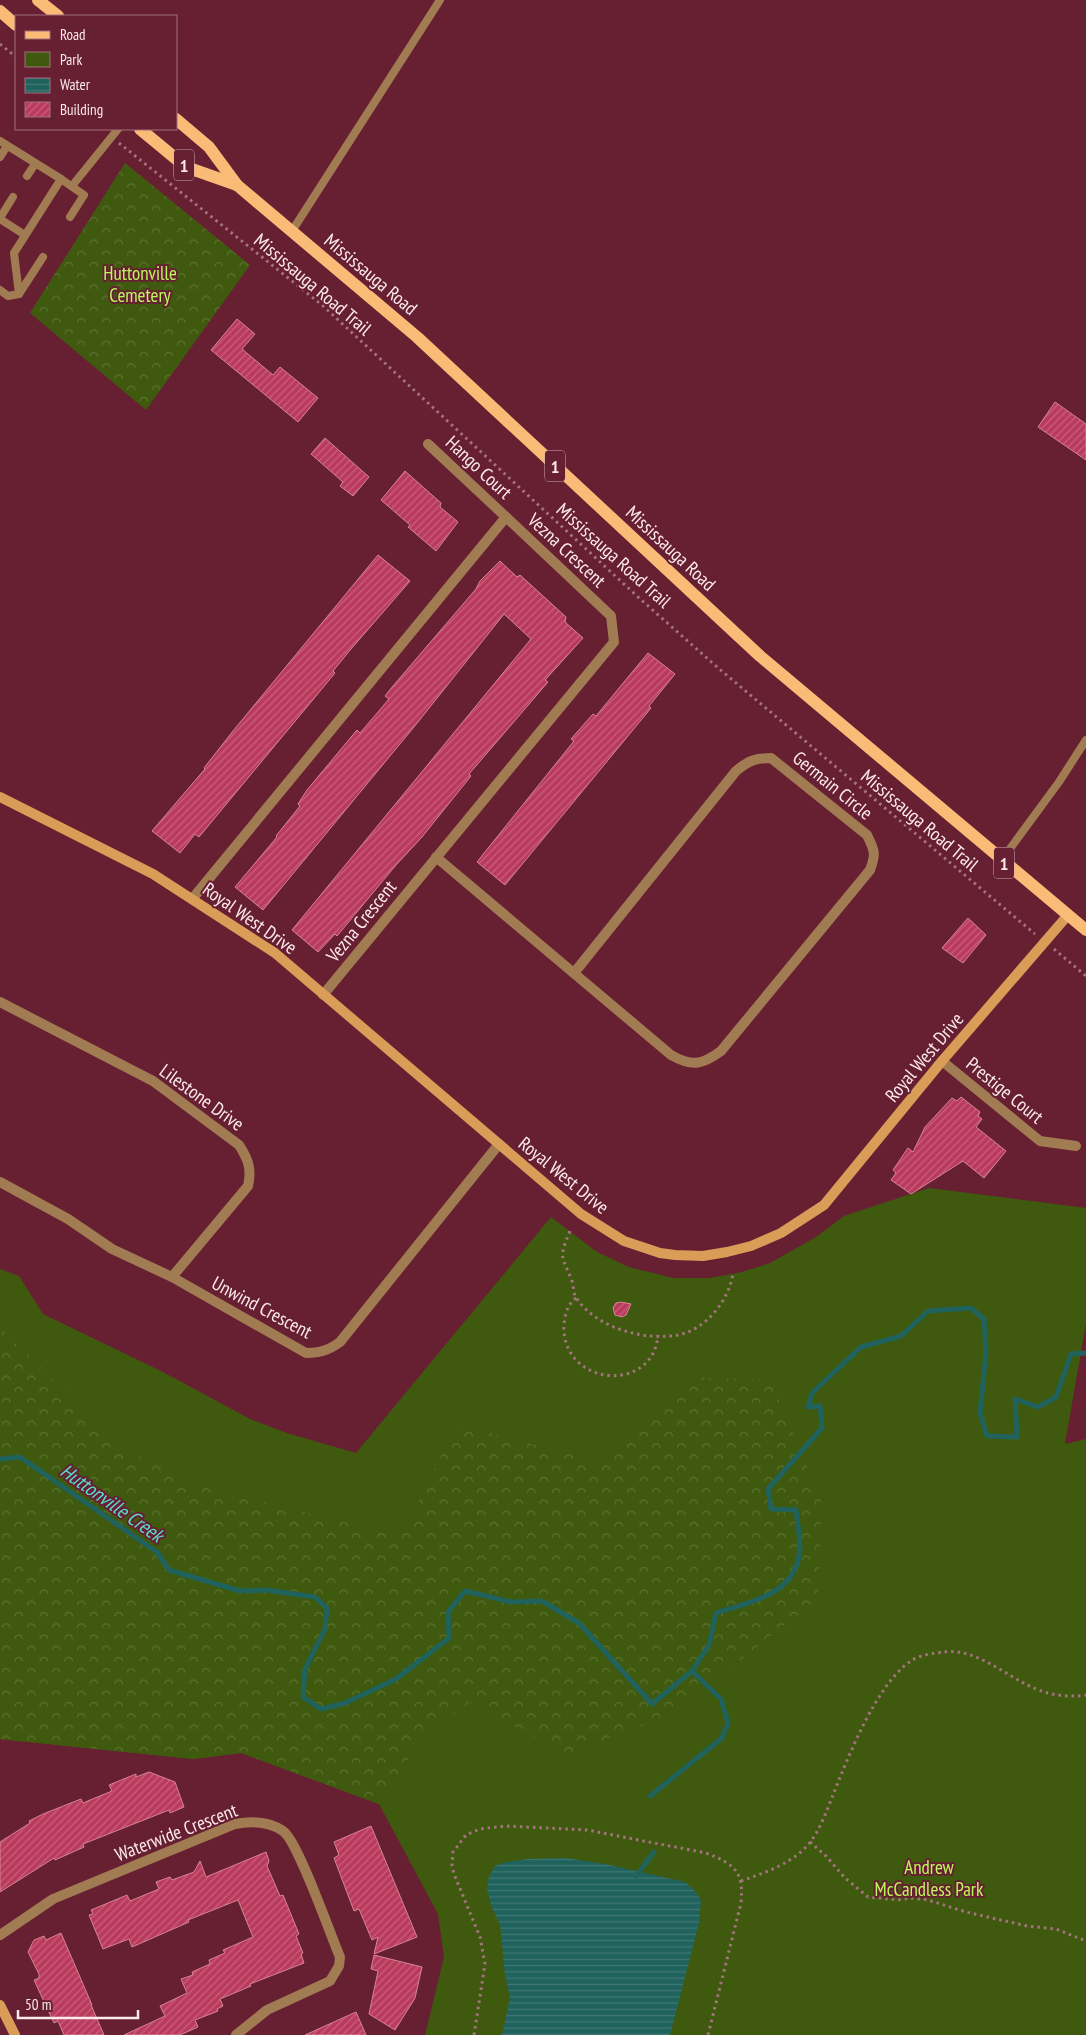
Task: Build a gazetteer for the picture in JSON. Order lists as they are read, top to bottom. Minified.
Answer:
{"streets":{"main road":["1","Mississauga Road"],"street":["Hango Court","Vezna Crescent","Germain Circle","Royal West Drive","Prestige Court","Lilestone Drive","Unwind Crescent","Waterwide Crescent"],"path":["Mississauga Road Trail"]},"crossings":[["Mississauga Road","Royal West Drive"],["Hango Court","Vezna Crescent"],["Vezna Crescent","Germain Circle"],["Vezna Crescent","Royal West Drive"],["Royal West Drive","Prestige Court"],["Royal West Drive","Unwind Crescent"],["Lilestone Drive","Unwind Crescent"]],"water":["Huttonville Creek"],"parks":["Huttonville Cemetery","Andrew McCandless Park"],"legend":["Road","Park","Water","Building"],"scale_bar":"50 m"}
